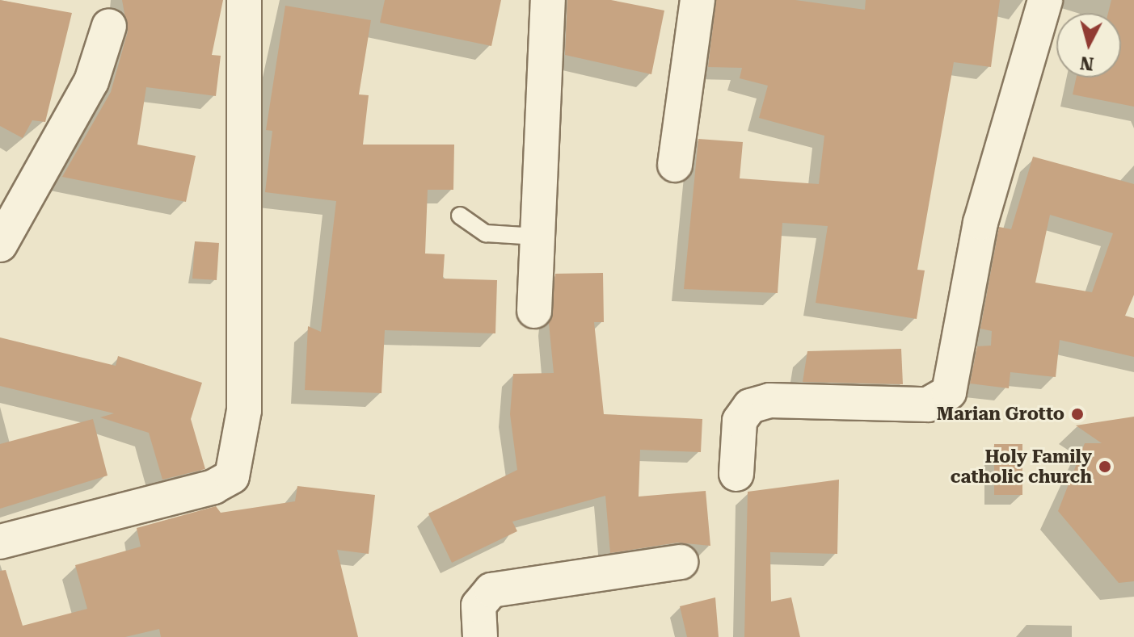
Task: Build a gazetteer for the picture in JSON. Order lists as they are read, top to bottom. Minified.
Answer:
{"places":["Marian Grotto","Holy Family catholic church"],"north":"bottom"}
